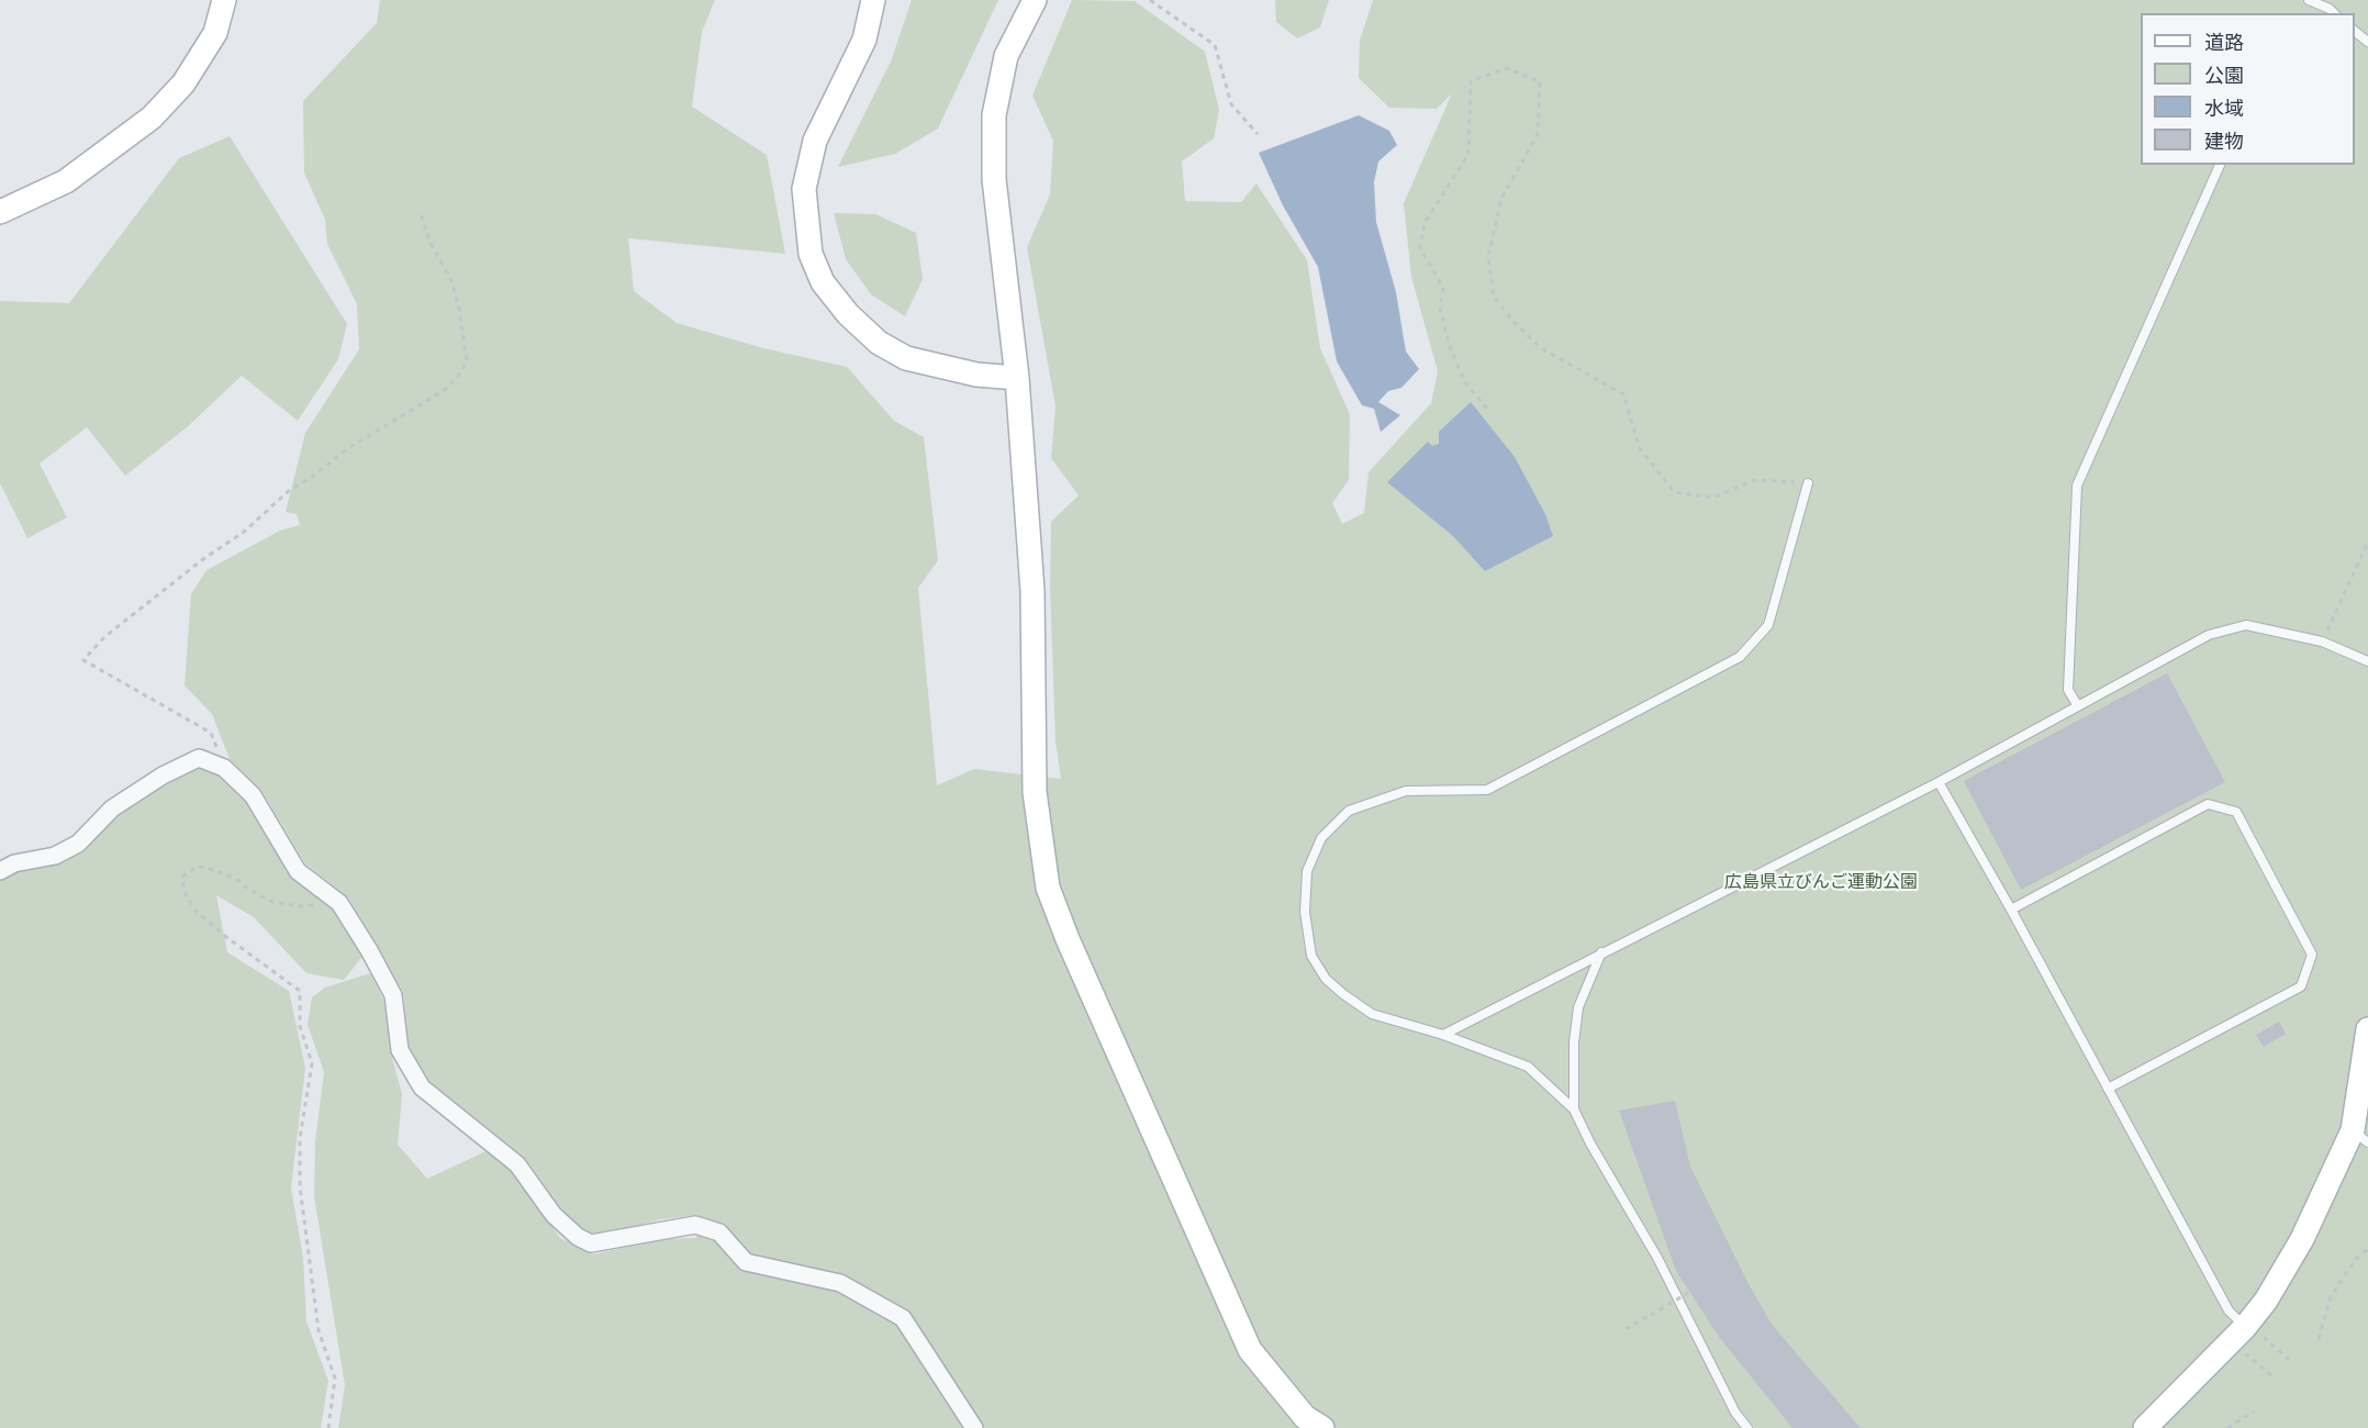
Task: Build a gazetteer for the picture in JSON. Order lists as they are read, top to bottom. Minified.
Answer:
{"parks":["広島県立びんご運動公園"],"legend":["道路","公園","水域","建物"]}
